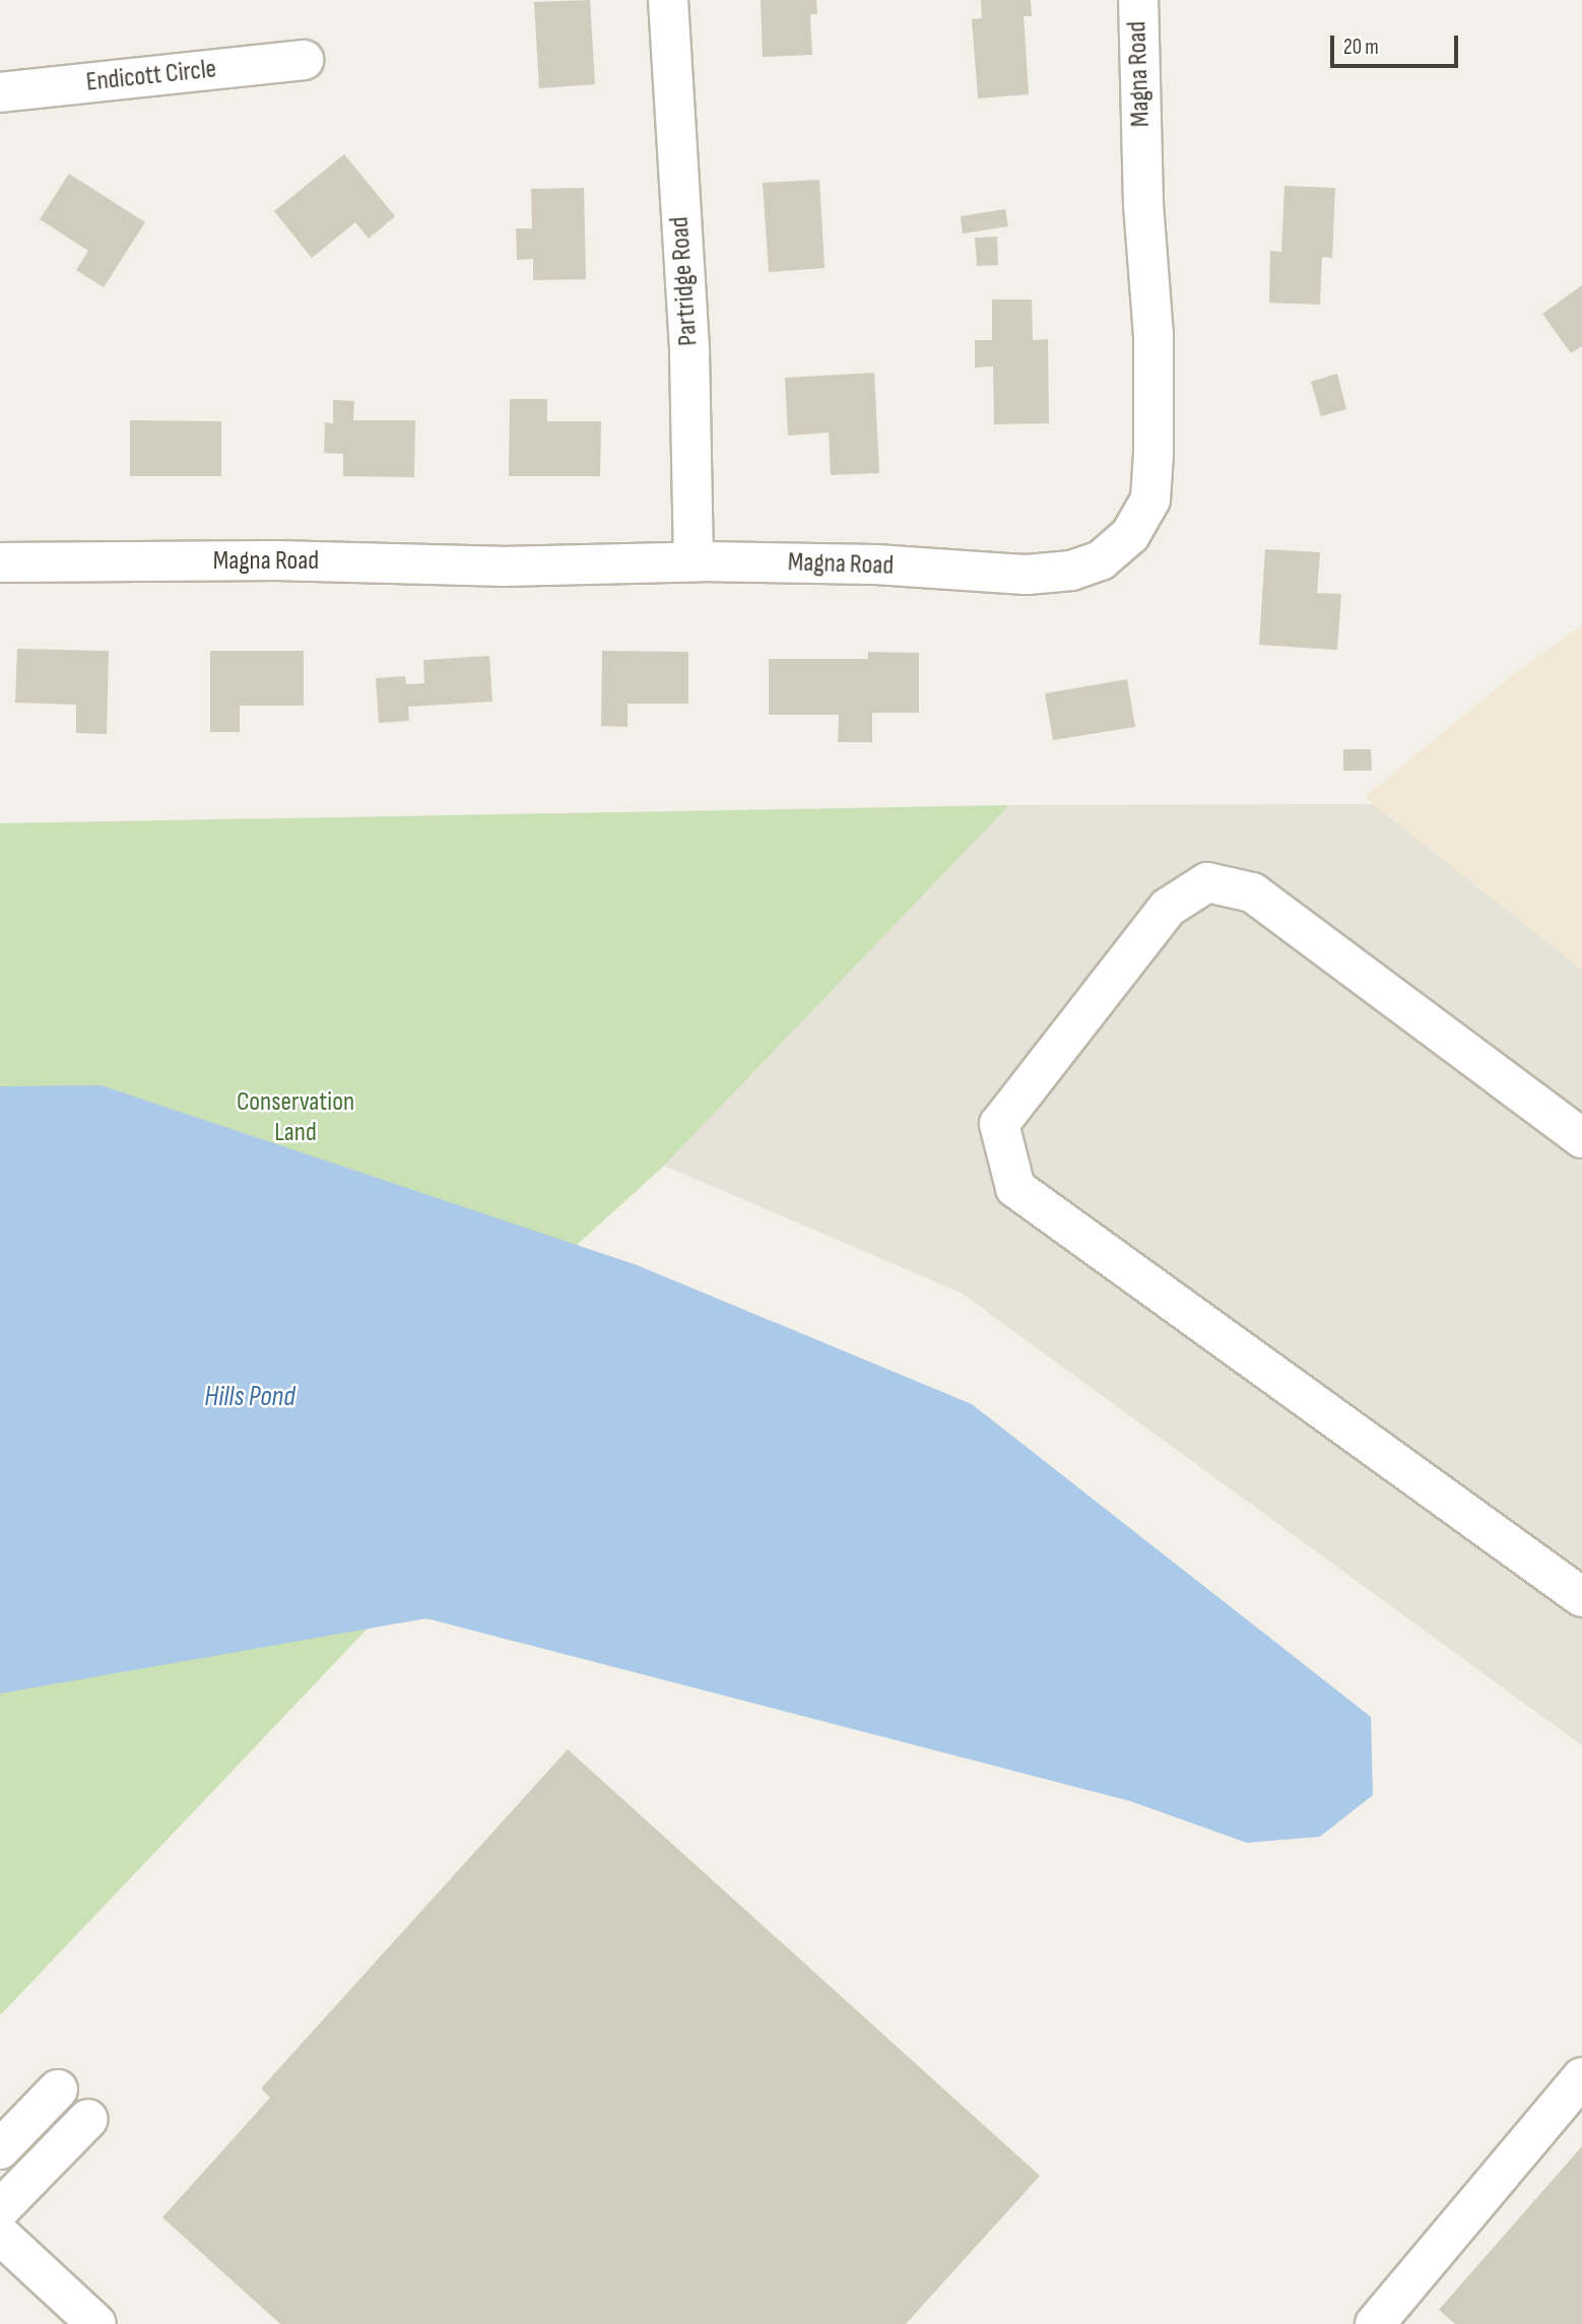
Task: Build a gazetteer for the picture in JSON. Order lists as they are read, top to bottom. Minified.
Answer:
{"streets":{"street":["Magna Road","Endicott Circle","Partridge Road"]},"crossings":[["Magna Road","Partridge Road"]],"water":["Hills Pond"],"parks":["Conservation Land"],"scale_bar":"20 m"}
